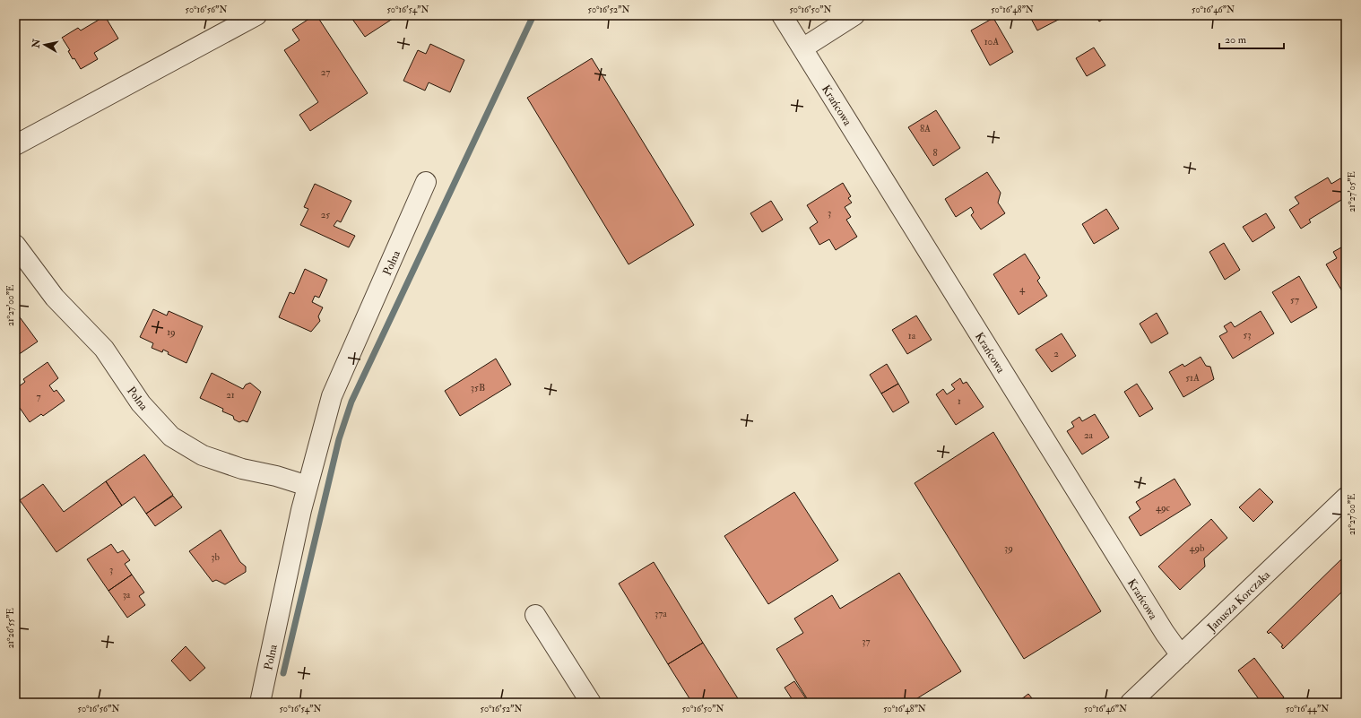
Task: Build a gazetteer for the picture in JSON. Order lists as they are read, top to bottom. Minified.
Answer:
{"streets":{"street":["Krańcowa","Polna","Janusza Korczaka"]},"crossings":[["Krańcowa","Janusza Korczaka"]],"house_numbers":["10A","27","8A","8","3","25","4","57","19","53","1a","2","51A","35B","21","7","1","2a","49c","39","49b","3b","3","3a","37a","37"],"scale_bar":"20 m","north":"left","coordinates":["50°16'56\"N","50°16'54\"N","50°16'52\"N","50°16'50\"N","50°16'48\"N","50°16'46\"N","21°27'05\"E","21°27'00\"E","21°26'55\"E","50°16'44\"N"]}
